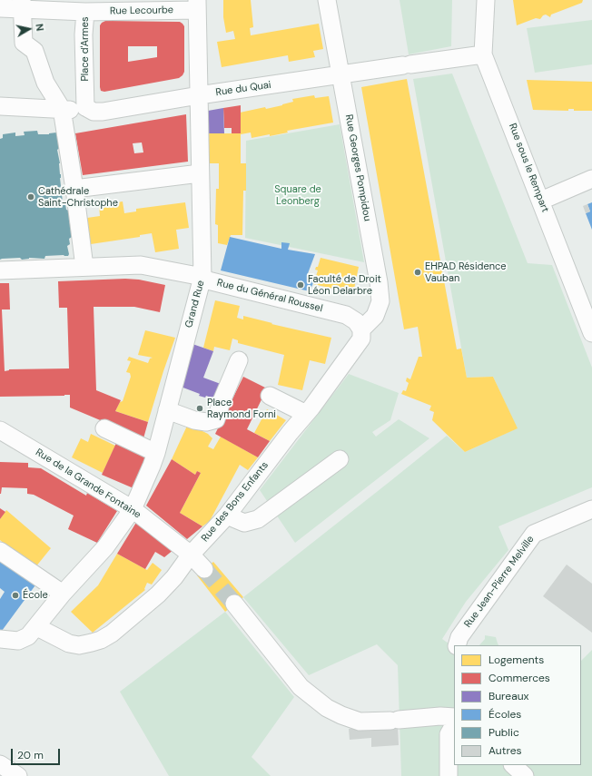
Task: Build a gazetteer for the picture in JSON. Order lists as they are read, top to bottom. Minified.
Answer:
{"streets":{"street":["Rue Lecourbe","Place d'Armes","Rue du Quai","Rue Georges Pompidou","Rue sous le Rempart","Rue du Général Roussel","Grand Rue","Rue de la Grande Fontaine","Rue des Bons Enfants","Rue Jean-Pierre Melville"]},"crossings":[["Rue Lecourbe","Place d'Armes"],["Rue Lecourbe","Grand Rue"],["Place d'Armes","Rue du Quai"],["Rue du Quai","Rue Georges Pompidou"],["Rue du Quai","Rue sous le Rempart"],["Rue du Quai","Grand Rue"],["Rue Georges Pompidou","Rue du Général Roussel"],["Rue Georges Pompidou","Rue des Bons Enfants"],["Rue du Général Roussel","Grand Rue"],["Rue du Général Roussel","Rue des Bons Enfants"],["Grand Rue","Rue de la Grande Fontaine"],["Grand Rue","Rue des Bons Enfants"],["Rue de la Grande Fontaine","Rue des Bons Enfants"]],"parks":["Square de Leonberg"],"places":["Cathédrale Saint-Christophe","EHPAD Résidence Vauban","Faculté de Droit Léon Delarbre","Place Raymond Forni","École"],"legend":["Logements","Commerces","Bureaux","Écoles","Public","Autres"],"scale_bar":"20 m","north":"right"}
